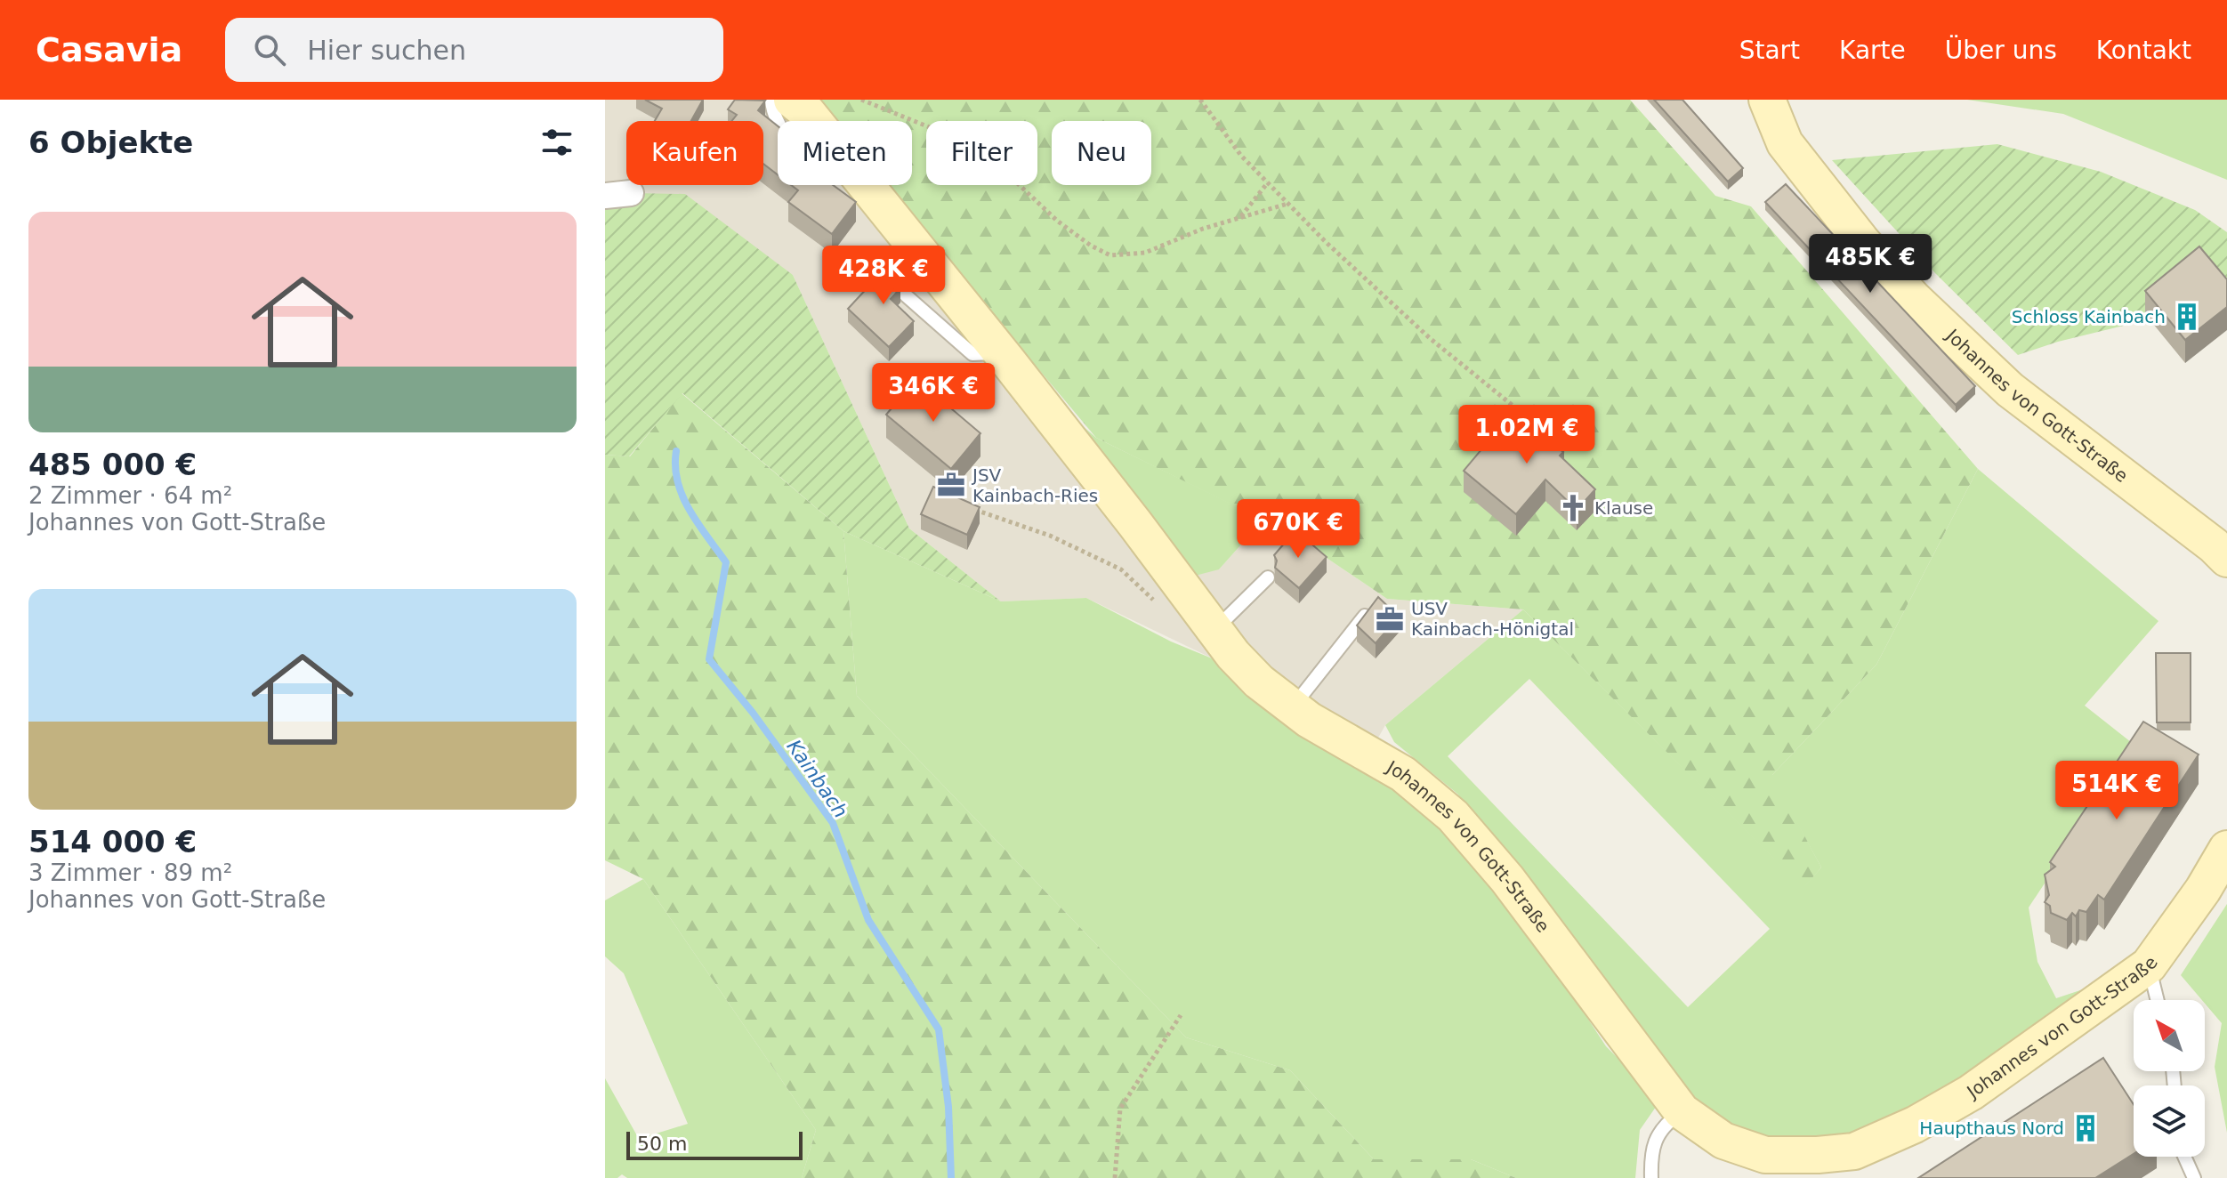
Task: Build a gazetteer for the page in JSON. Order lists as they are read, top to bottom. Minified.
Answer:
{"streets":{"street":["Johannes von Gott-Straße"]},"water":["Kainbach"],"places":{"building":["Schloss Kainbach","Haupthaus Nord"],"office":["JSV Kainbach-Ries","USV Kainbach-Hönigtal"],"church":["Klause"]},"scale_bar":"50 m","north":"top left","page":{"header":"Casavia","search":"Hier suchen","nav":["Start","Karte","Über uns","Kontakt"],"heading":"6 Objekte","chip":["Kaufen","Mieten","Filter","Neu"],"list":[{"name":"485 000 €","note":"2 Zimmer · 64 m² · Johannes von Gott-Straße"},{"name":"514 000 €","note":"3 Zimmer · 89 m² · Johannes von Gott-Straße"}],"price":["485K €","428K €","346K €","1.02M €","670K €","514K €"],"scale":"50 m"}}
